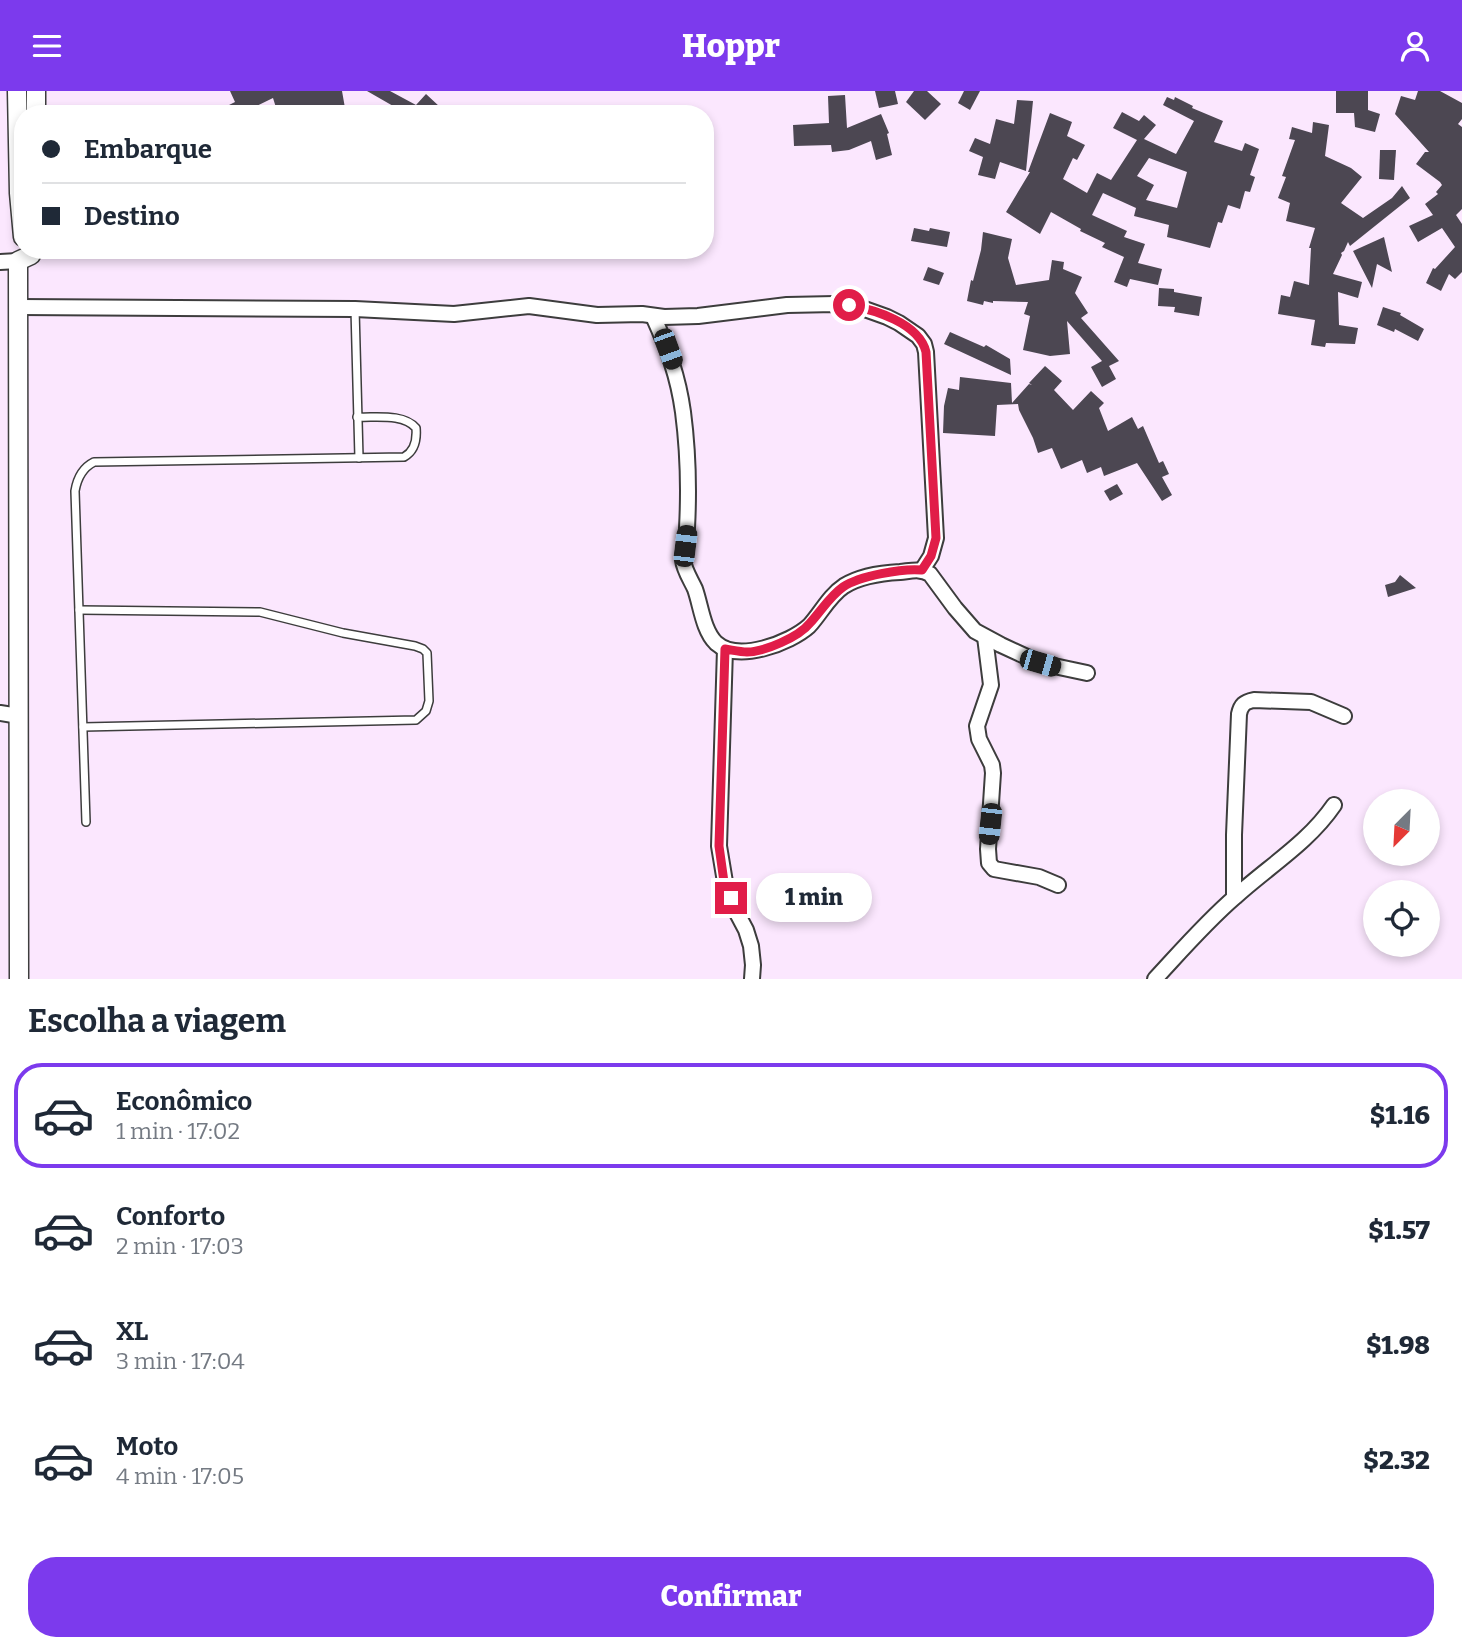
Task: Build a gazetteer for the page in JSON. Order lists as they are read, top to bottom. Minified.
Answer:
{"north":"bottom left","page":{"header":"Hoppr","banner":["Embarque","Destino"],"bubble":"1 min","heading":"Escolha a viagem","list":[{"name":"Econômico","note":"1 min · 17:02","value":"$1.16"},{"name":"Conforto","note":"2 min · 17:03","value":"$1.57"},{"name":"XL","note":"3 min · 17:04","value":"$1.98"},{"name":"Moto","note":"4 min · 17:05","value":"$2.32"}],"buttons":"Confirmar"}}
